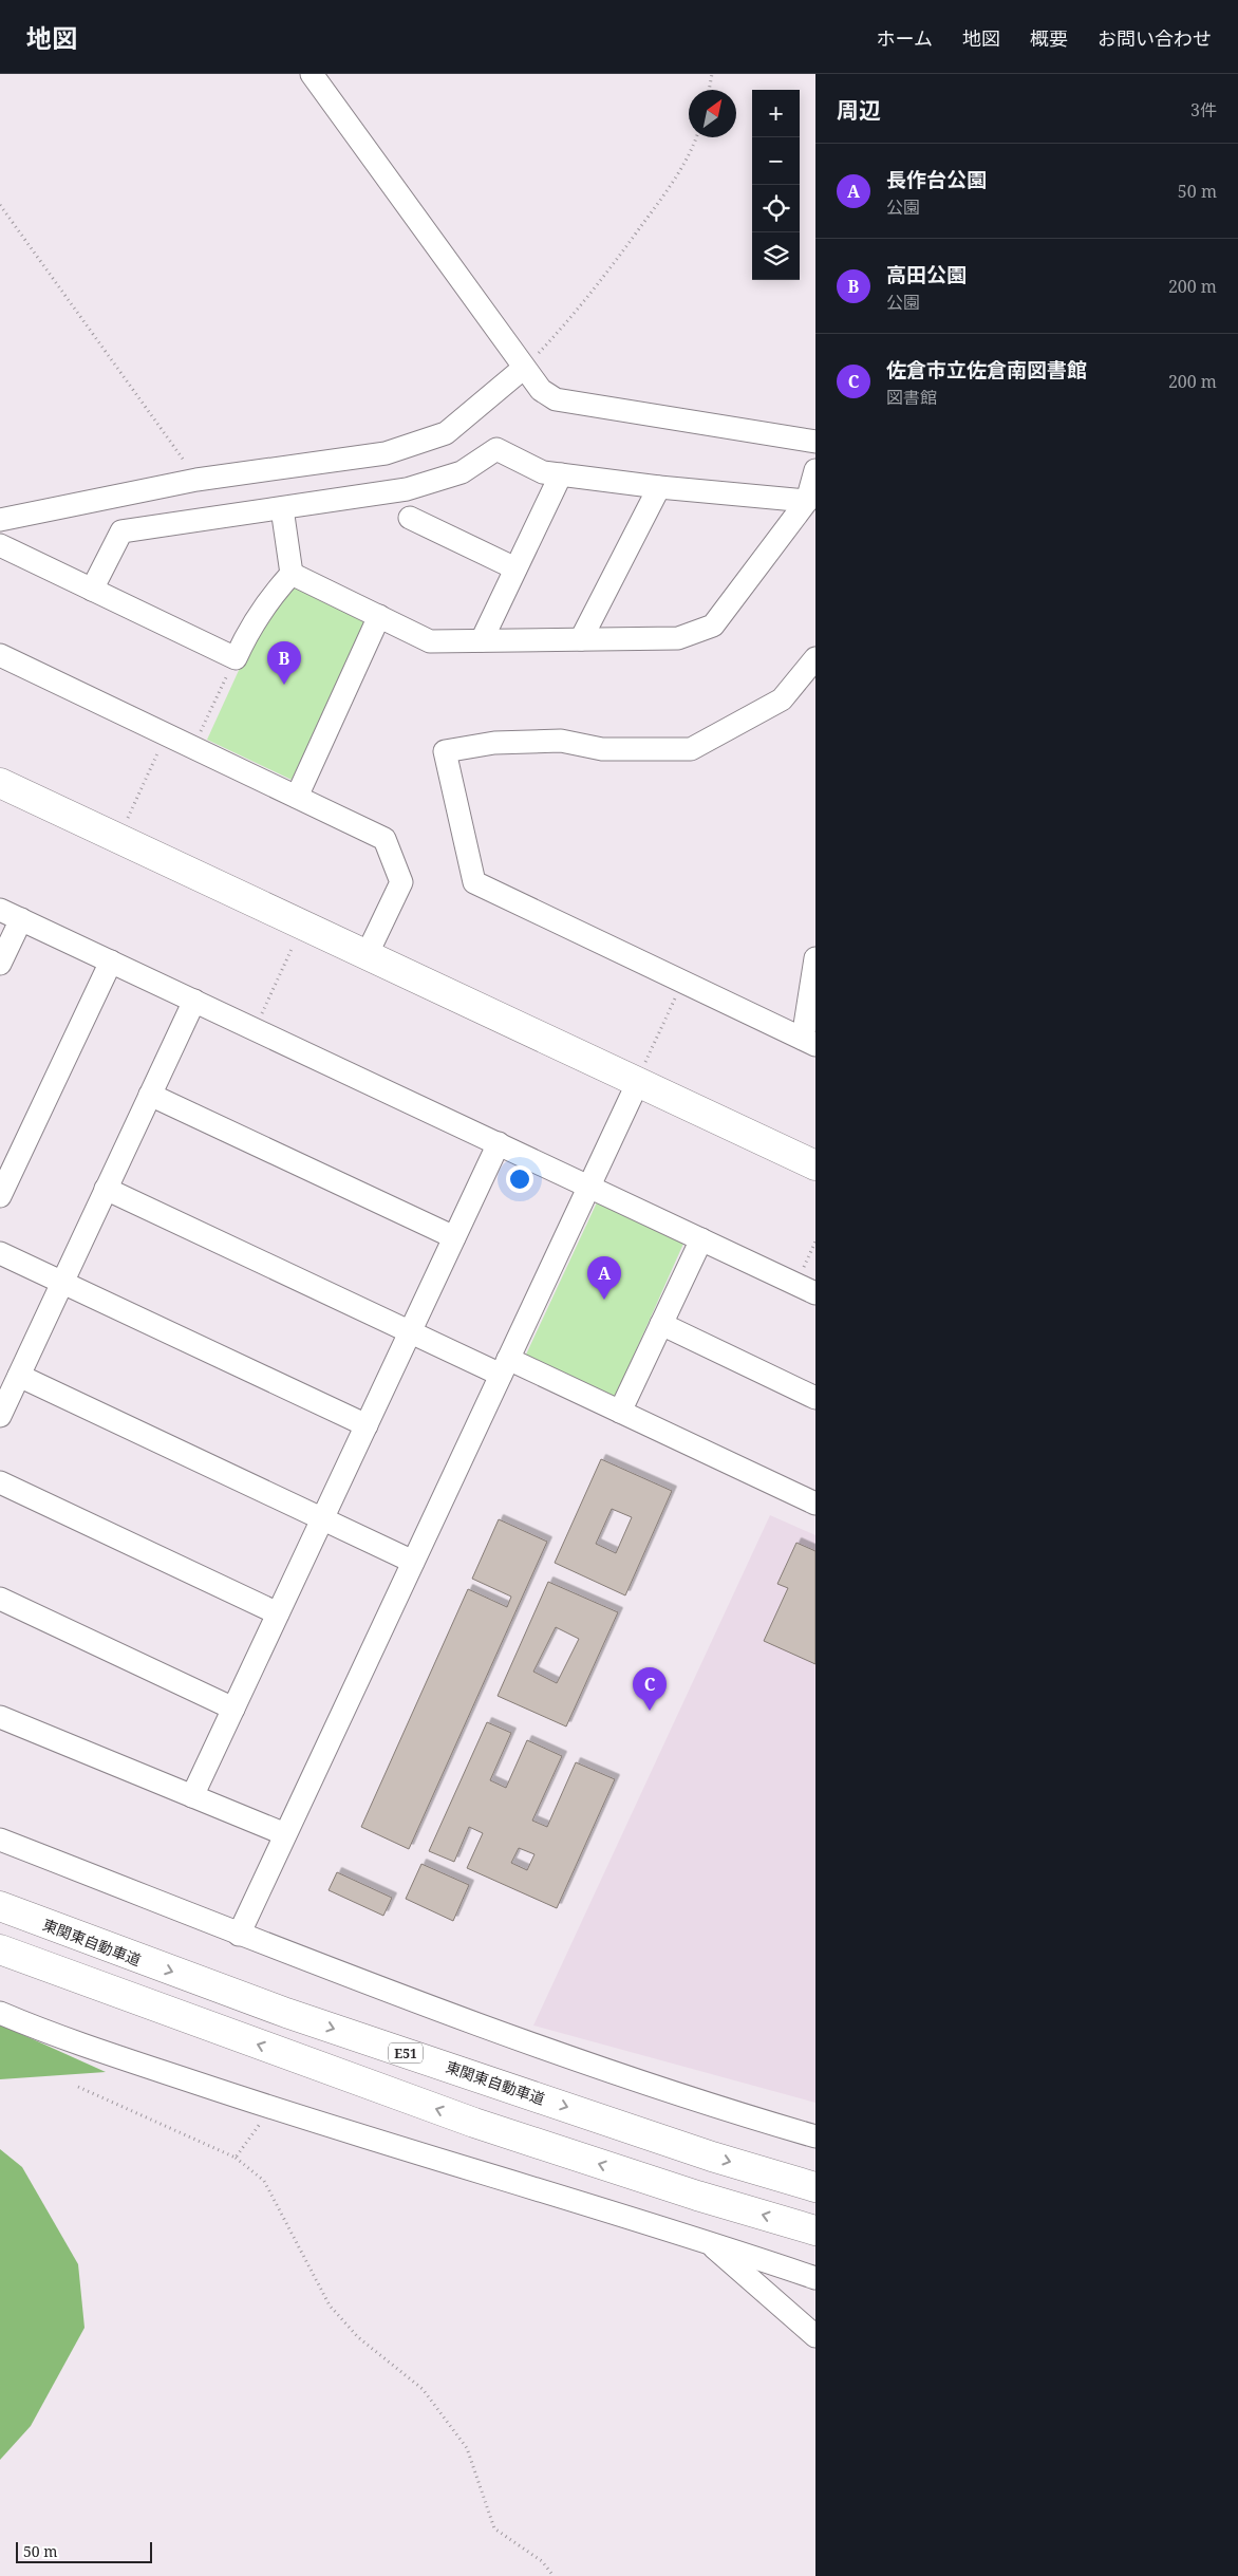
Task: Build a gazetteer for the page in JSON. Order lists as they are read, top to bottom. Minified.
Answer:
{"streets":{"main road":["東関東自動車道","E51"]},"scale_bar":"50 m","north":"top right","page":{"header":"地図","nav":["ホーム","地図","概要","お問い合わせ"],"heading":["周辺","3件"],"map_buttons":["+","−"],"list":[{"mark":"A","name":"長作台公園","note":"公園","value":"50 m"},{"mark":"B","name":"高田公園","note":"公園","value":"200 m"},{"mark":"C","name":"佐倉市立佐倉南図書館","note":"図書館","value":"200 m"}],"pins":["B","A","C"],"scale":"50 m"}}
